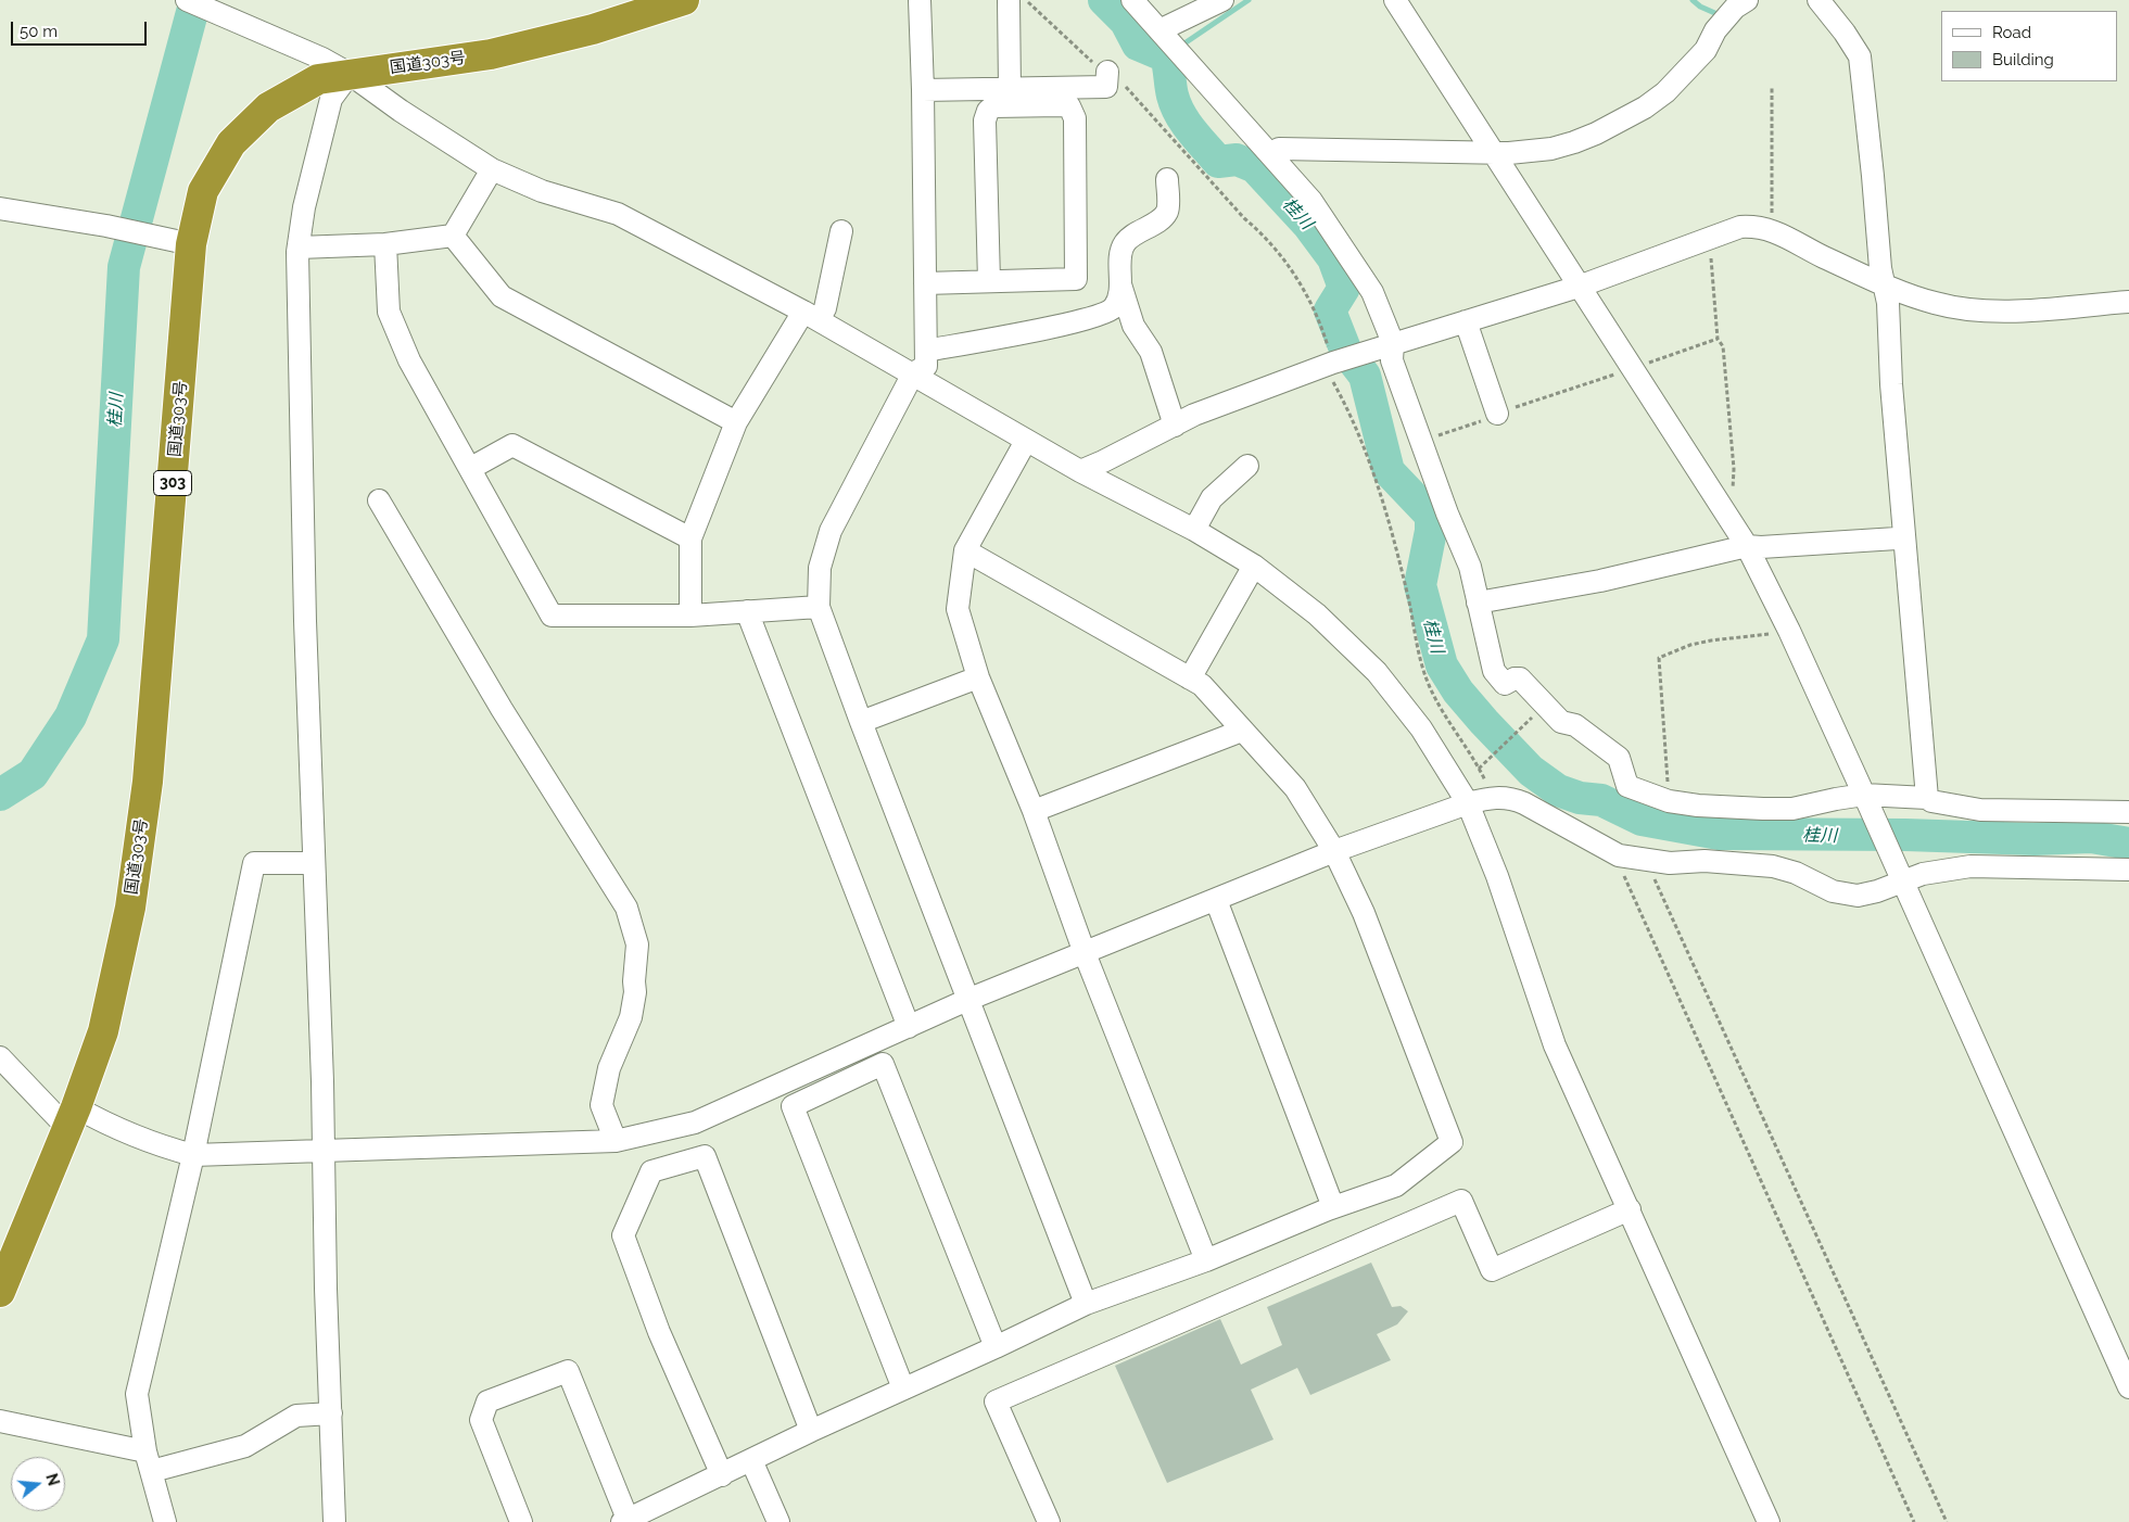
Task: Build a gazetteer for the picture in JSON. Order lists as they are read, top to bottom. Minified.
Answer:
{"streets":{"highway":["国道303号","303"]},"water":["桂川"],"legend":["Road","Building"],"scale_bar":"50 m","north":"right"}
